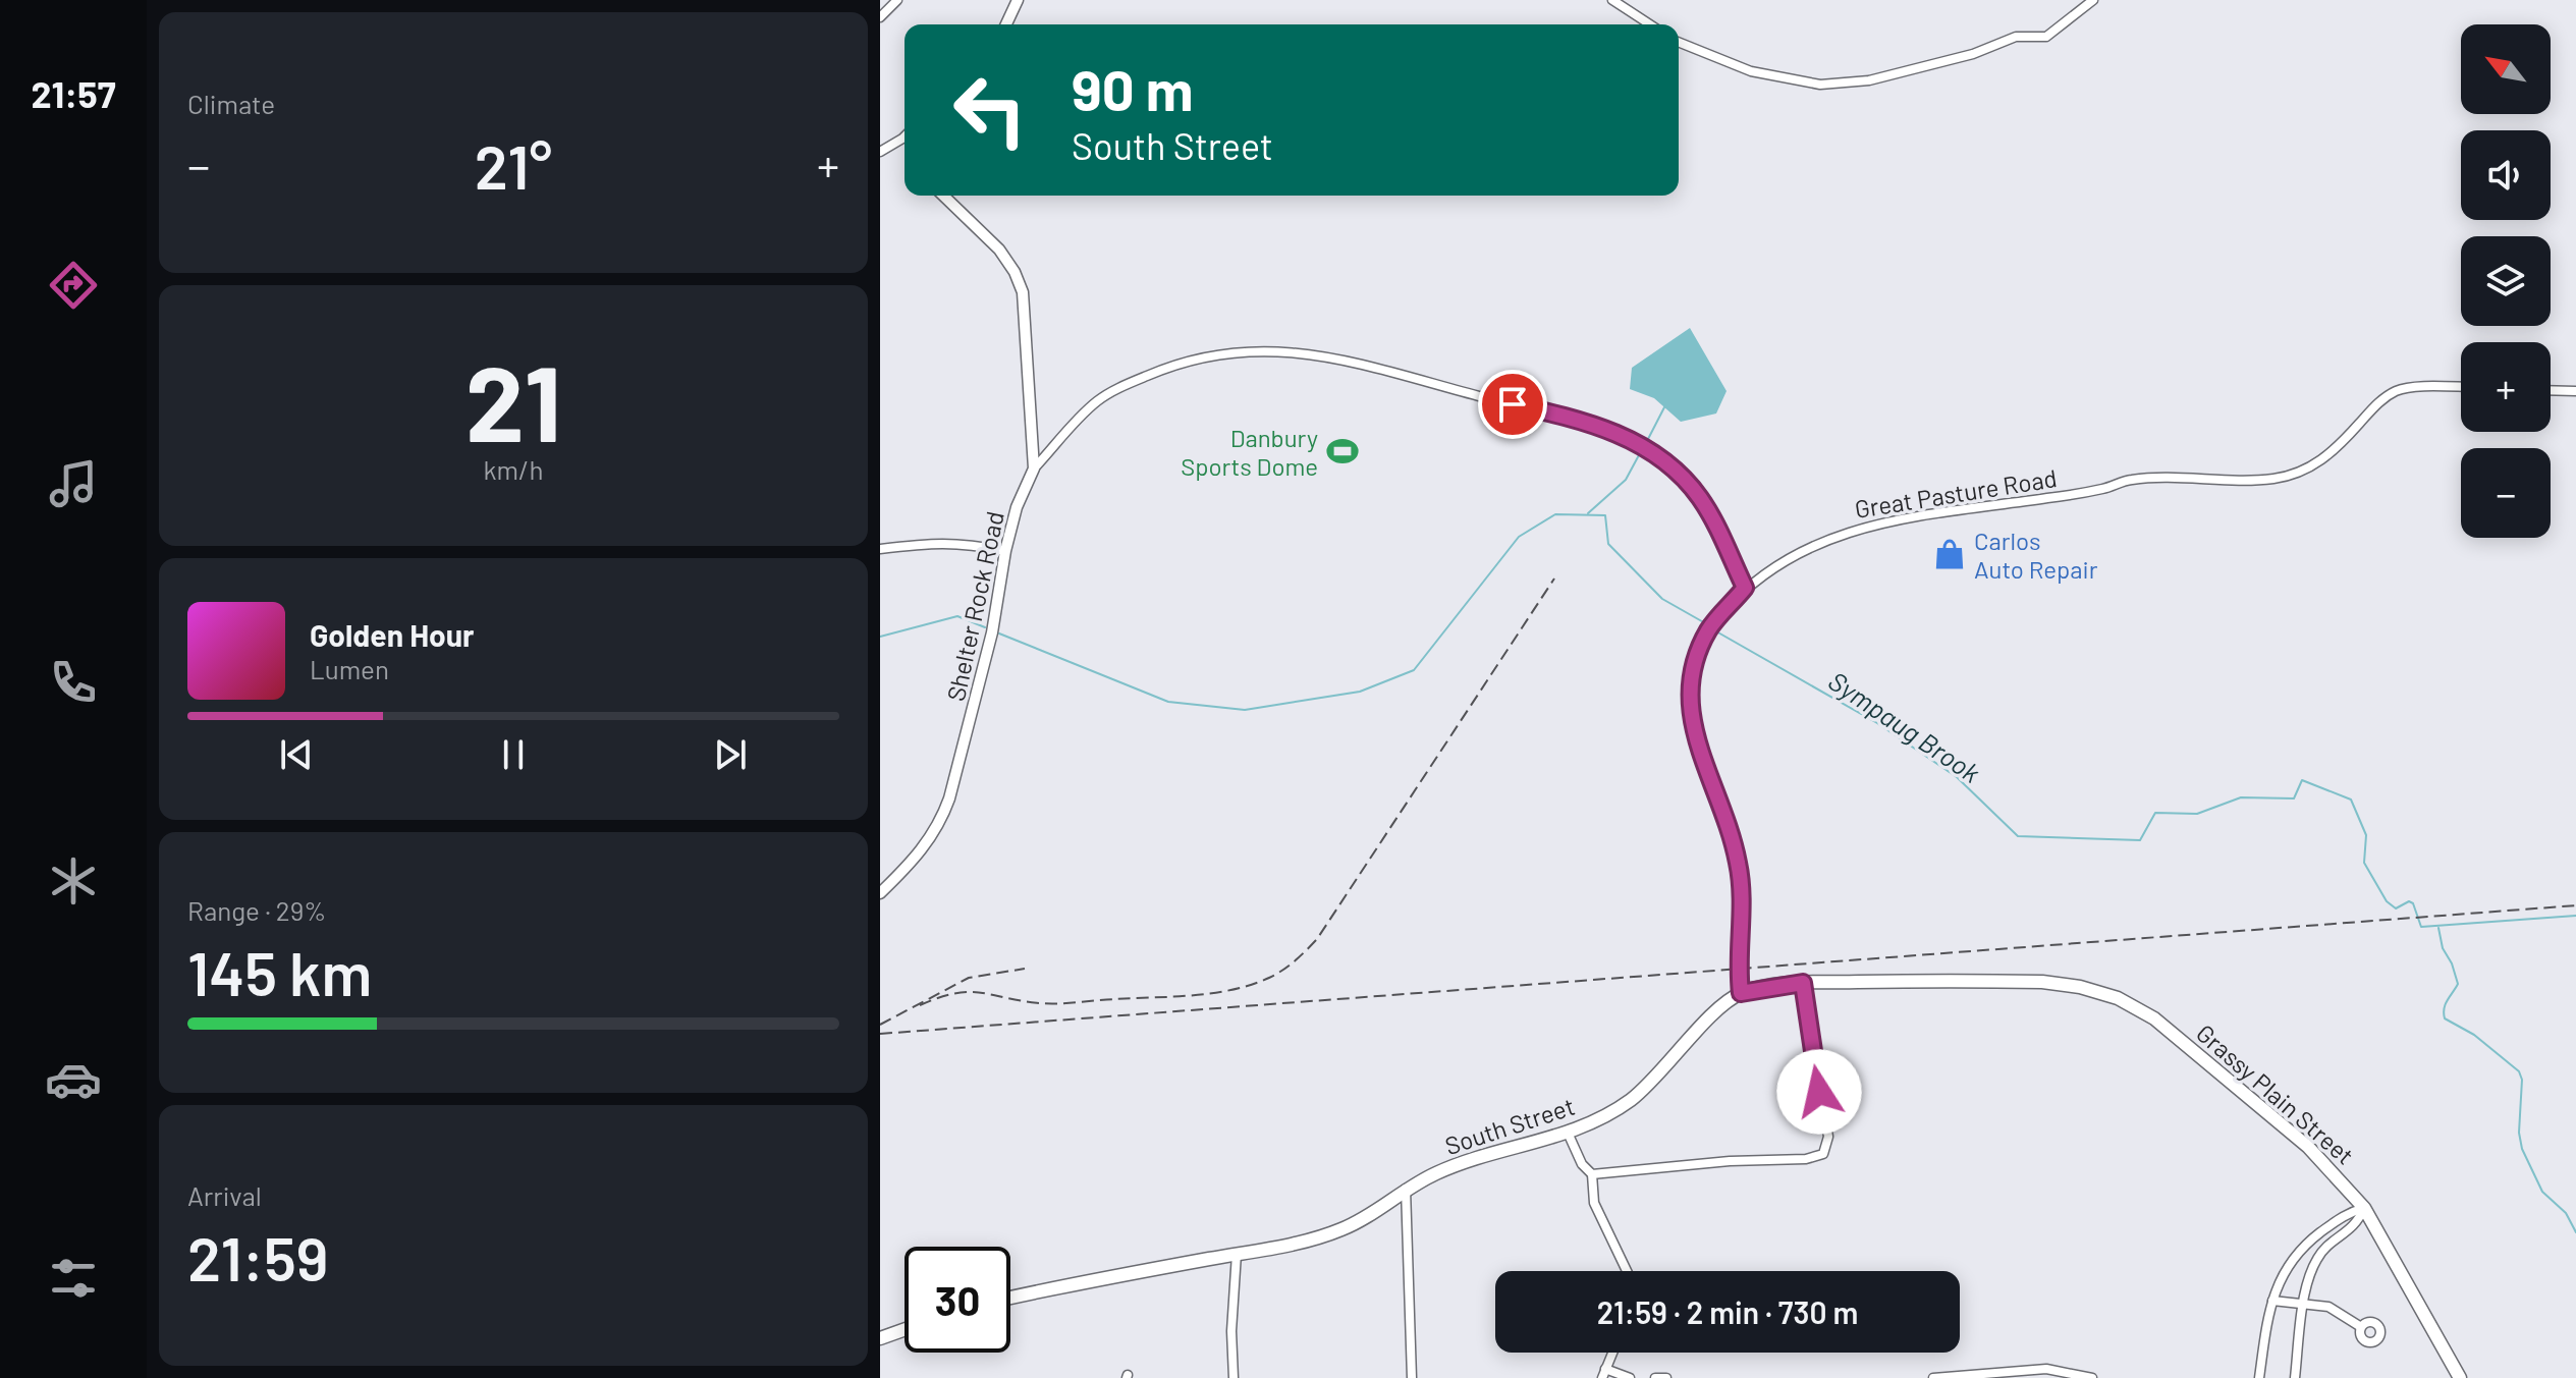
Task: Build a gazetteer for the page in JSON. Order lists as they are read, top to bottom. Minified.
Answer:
{"streets":{"main road":["Grassy Plain Street","South Street"],"street":["Great Pasture Road","Shelter Rock Road"]},"crossings":[["Great Pasture Road","South Street"]],"water":["Sympaug Brook"],"places":{"sports":["Danbury Sports Dome"],"shop":["Carlos Auto Repair"]},"north":"top left","page":{"tabs":"21:57","tile":["Climate",["21","km/h"],["Range · 29%","145 km"],["Arrival","21:59"]],"map_buttons":["+","−"],"turn":["90 m","South Street"],"heat":["−","21°","+"],"song":["Golden Hour","Lumen"],"limit":"30","trip":"21:59 · 2 min · 730 m"}}
